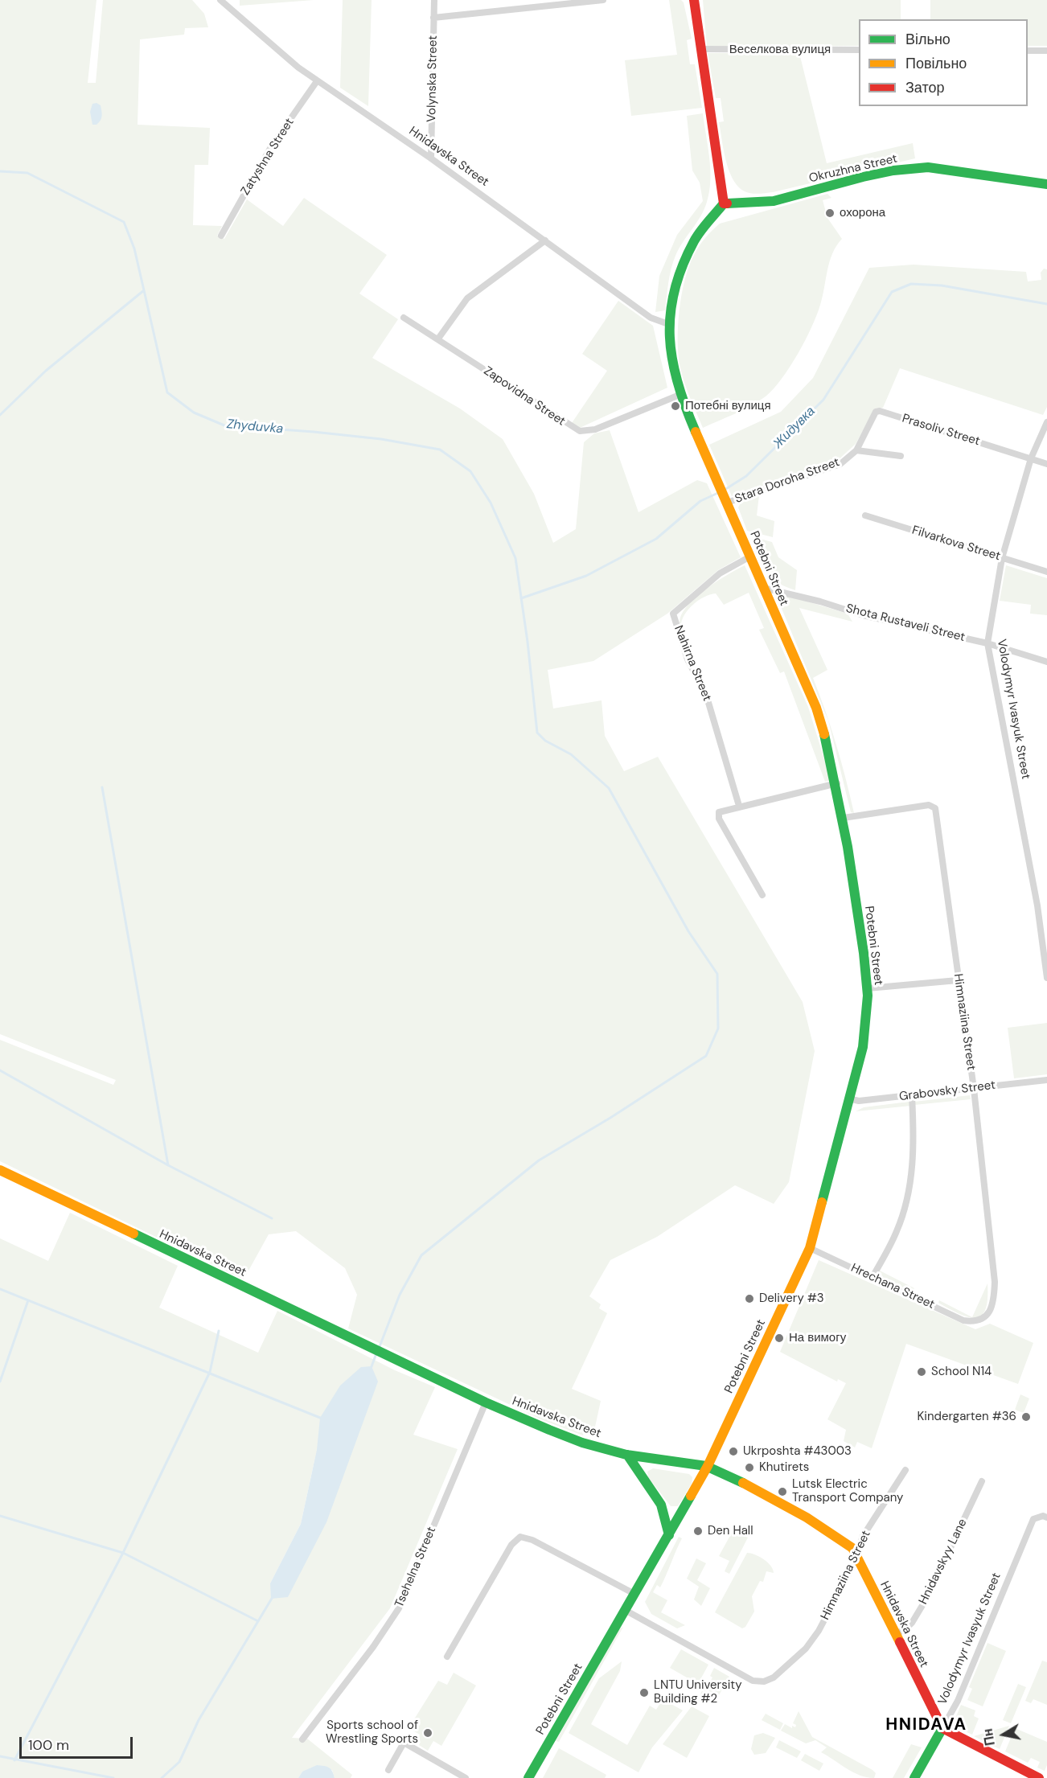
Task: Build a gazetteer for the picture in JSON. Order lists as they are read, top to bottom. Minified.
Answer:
{"streets":{"street":["Веселкова вулиця","Volynska Street","Zatyshna Street","Hnidavska Street","Okruzhna Street","Zapovidna Street","Prasoliv Street","Stara Doroha Street","Filvarkova Street","Potebni Street","Shota Rustaveli Street","Nahirna Street","Volodymyr Ivasyuk Street","Himnaziina Street","Grabovsky Street","Hrechana Street","Hnidavskyy Lane","Tsehelna Street"]},"crossings":[["Volynska Street","Hnidavska Street"],["Zatyshna Street","Hnidavska Street"],["Hnidavska Street","Potebni Street"],["Hnidavska Street","Volodymyr Ivasyuk Street"],["Hnidavska Street","Himnaziina Street"],["Hnidavska Street","Hnidavskyy Lane"],["Hnidavska Street","Tsehelna Street"],["Okruzhna Street","Potebni Street"],["Zapovidna Street","Potebni Street"],["Prasoliv Street","Stara Doroha Street"],["Prasoliv Street","Volodymyr Ivasyuk Street"],["Stara Doroha Street","Potebni Street"],["Filvarkova Street","Volodymyr Ivasyuk Street"],["Potebni Street","Shota Rustaveli Street"],["Potebni Street","Nahirna Street"],["Potebni Street","Himnaziina Street"],["Potebni Street","Grabovsky Street"],["Potebni Street","Hrechana Street"],["Shota Rustaveli Street","Volodymyr Ivasyuk Street"],["Himnaziina Street","Grabovsky Street"],["Himnaziina Street","Hrechana Street"]],"districts":["HNIDAVA"],"water":["Zhyduvka","Жидувка"],"places":["охорона","Потебні вулиця","Delivery #3","На вимогу","School N14","Kindergarten #36","Ukrposhta #43003","Khutirets","Lutsk Electric Transport Company","Den Hall","LNTU University Building #2","Sports school of Wrestling Sports"],"legend":["Вільно","Повільно","Затор"],"scale_bar":"100 m","north":"left"}
